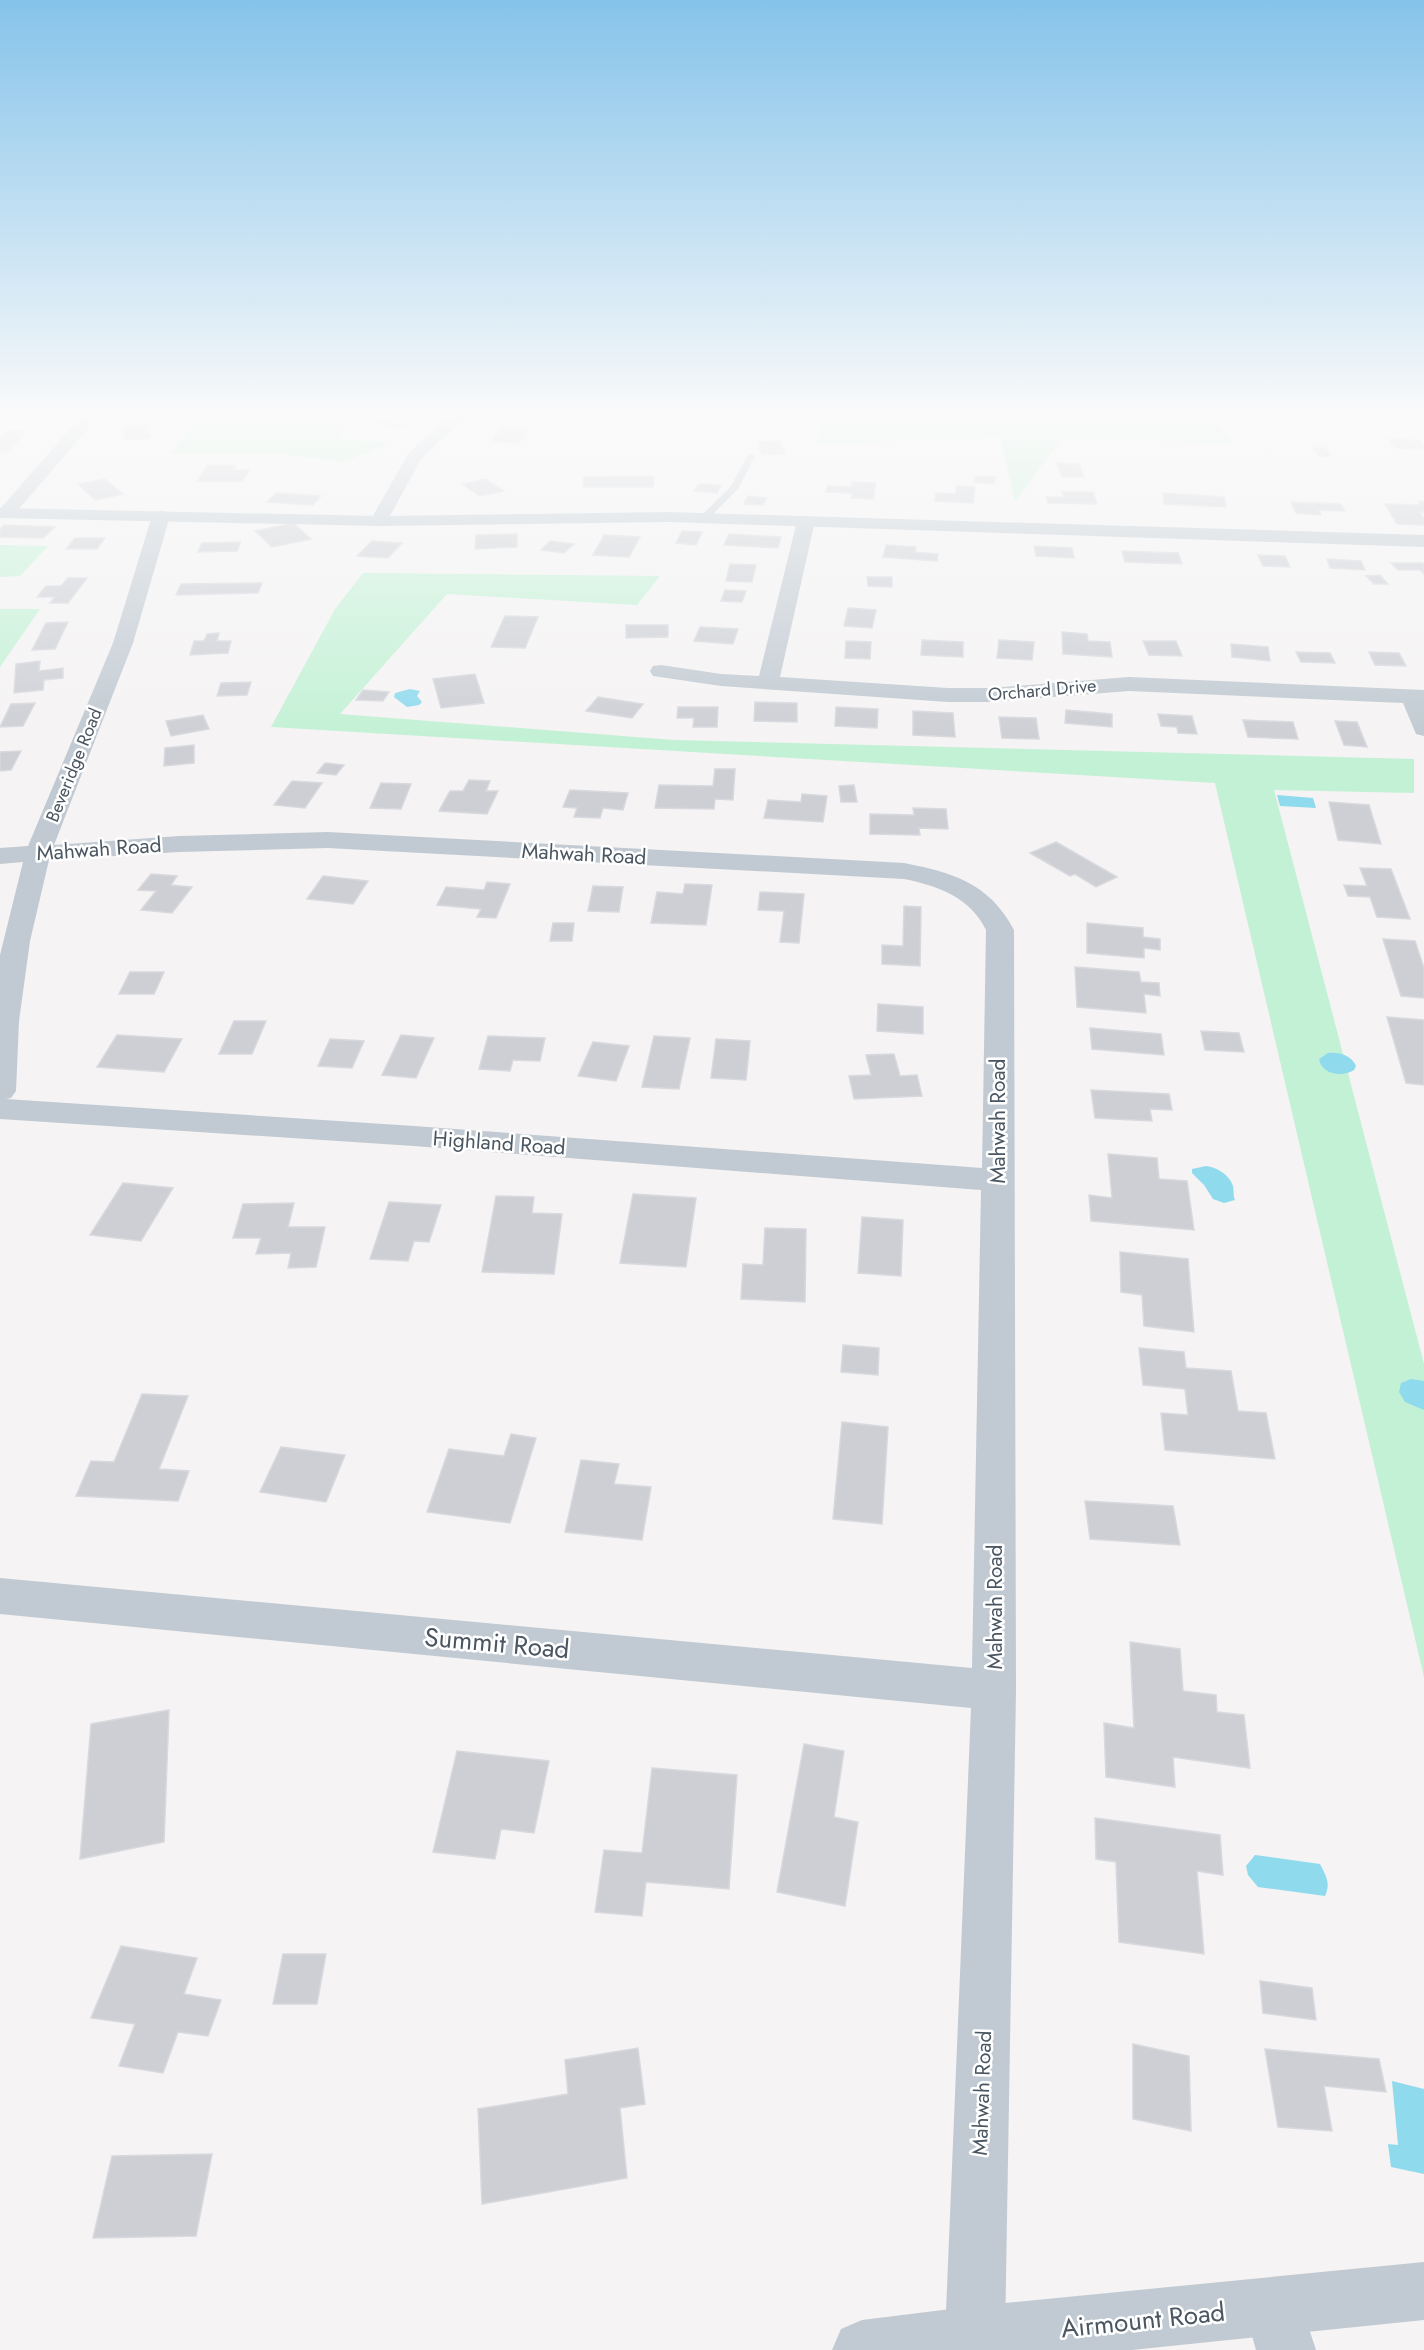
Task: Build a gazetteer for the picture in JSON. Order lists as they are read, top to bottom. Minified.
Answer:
{"streets":{"street":["Orchard Drive","Beveridge Road","Mahwah Road","Highland Road","Summit Road","Airmount Road"]},"crossings":[["Beveridge Road","Mahwah Road"],["Mahwah Road","Highland Road"],["Mahwah Road","Summit Road"],["Mahwah Road","Airmount Road"]]}
